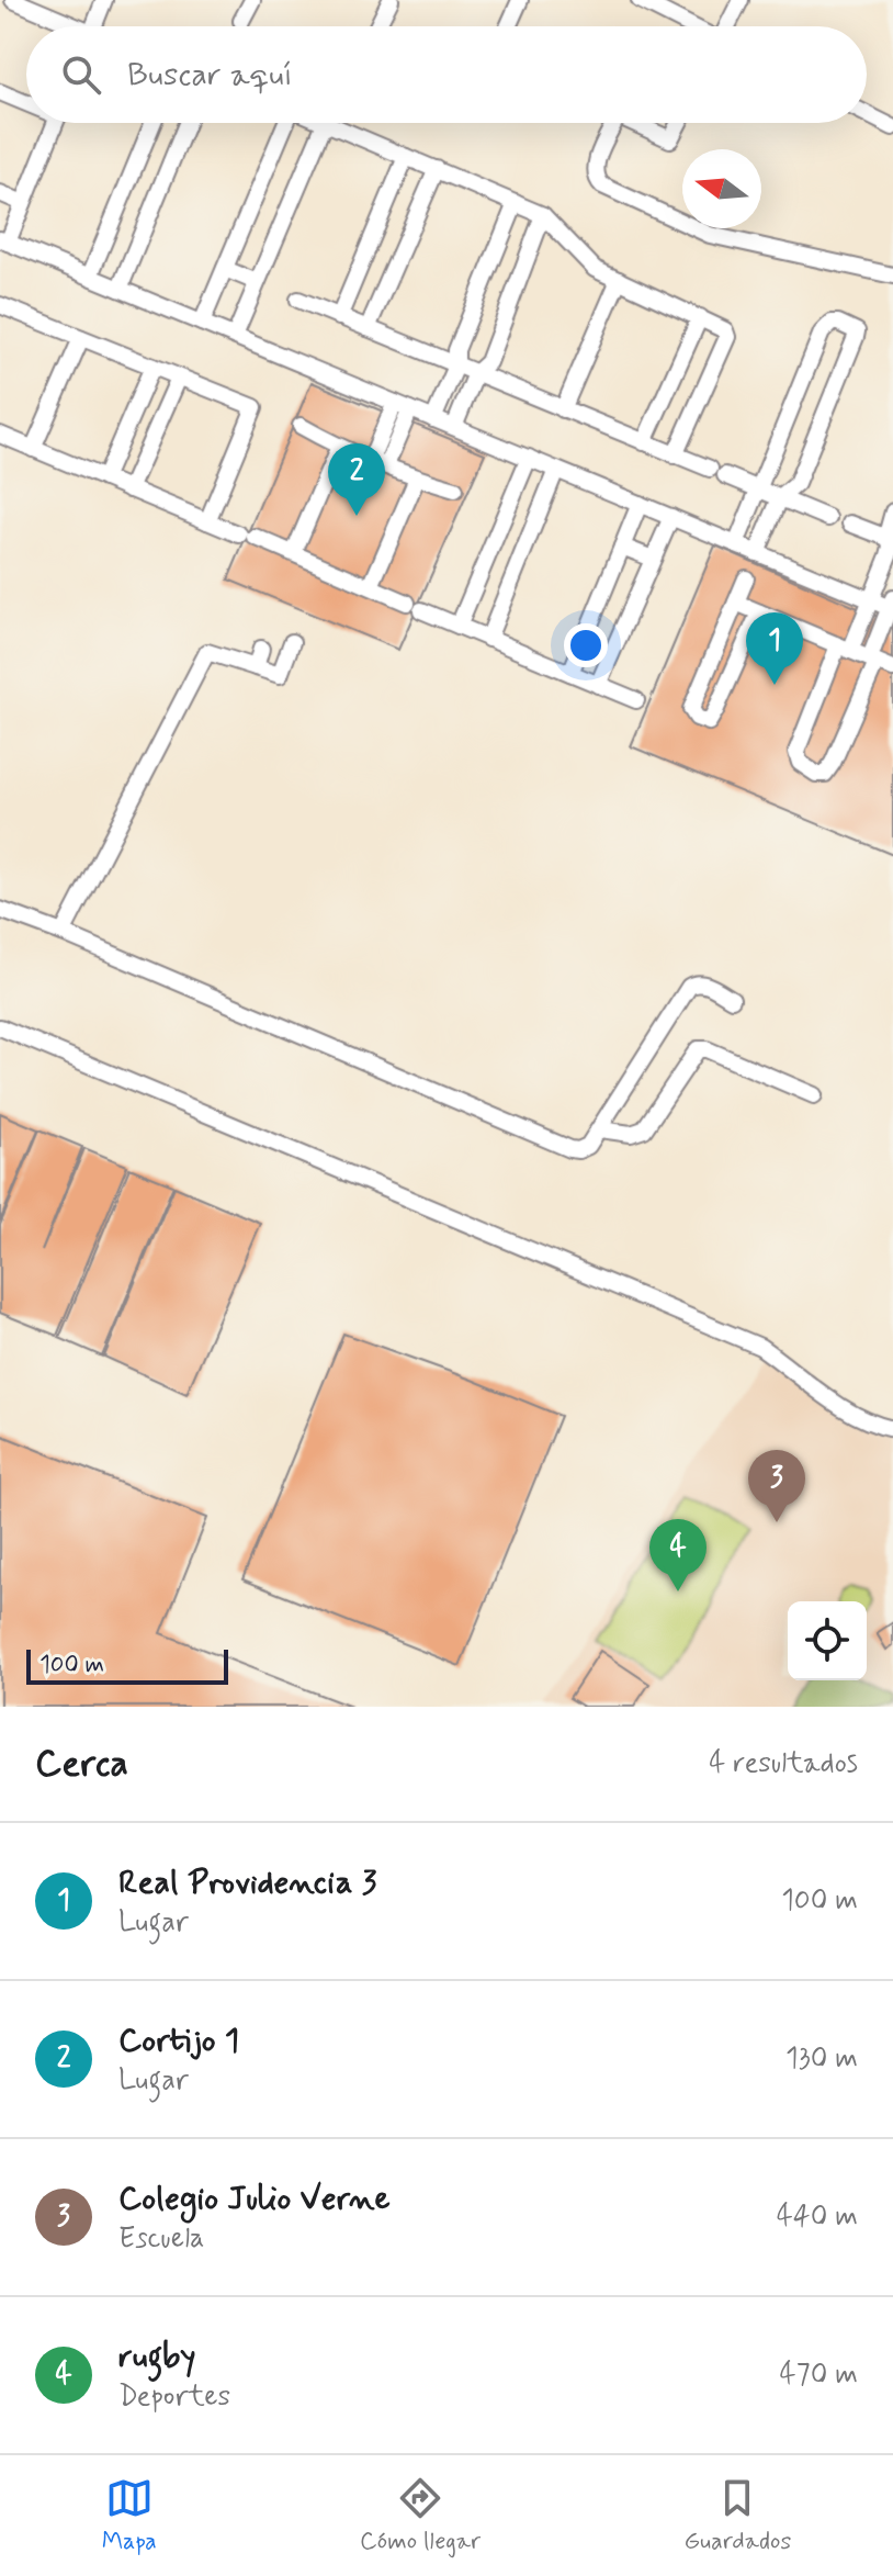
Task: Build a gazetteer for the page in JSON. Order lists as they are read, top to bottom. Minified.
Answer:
{"scale_bar":"100 m","north":"left","page":{"search":"Buscar aquí","pins":["2","1","3","4"],"scale":"100 m","heading":["Cerca","4 resultados"],"list":[{"mark":"1","name":"Real Providencia 3","note":"Lugar","value":"100 m"},{"mark":"2","name":"Cortijo 1","note":"Lugar","value":"130 m"},{"mark":"3","name":"Colegio Julio Verne","note":"Escuela","value":"440 m"},{"mark":"4","name":"rugby","note":"Deportes","value":"470 m"}],"nav":["Mapa","Cómo llegar","Guardados"]}}
